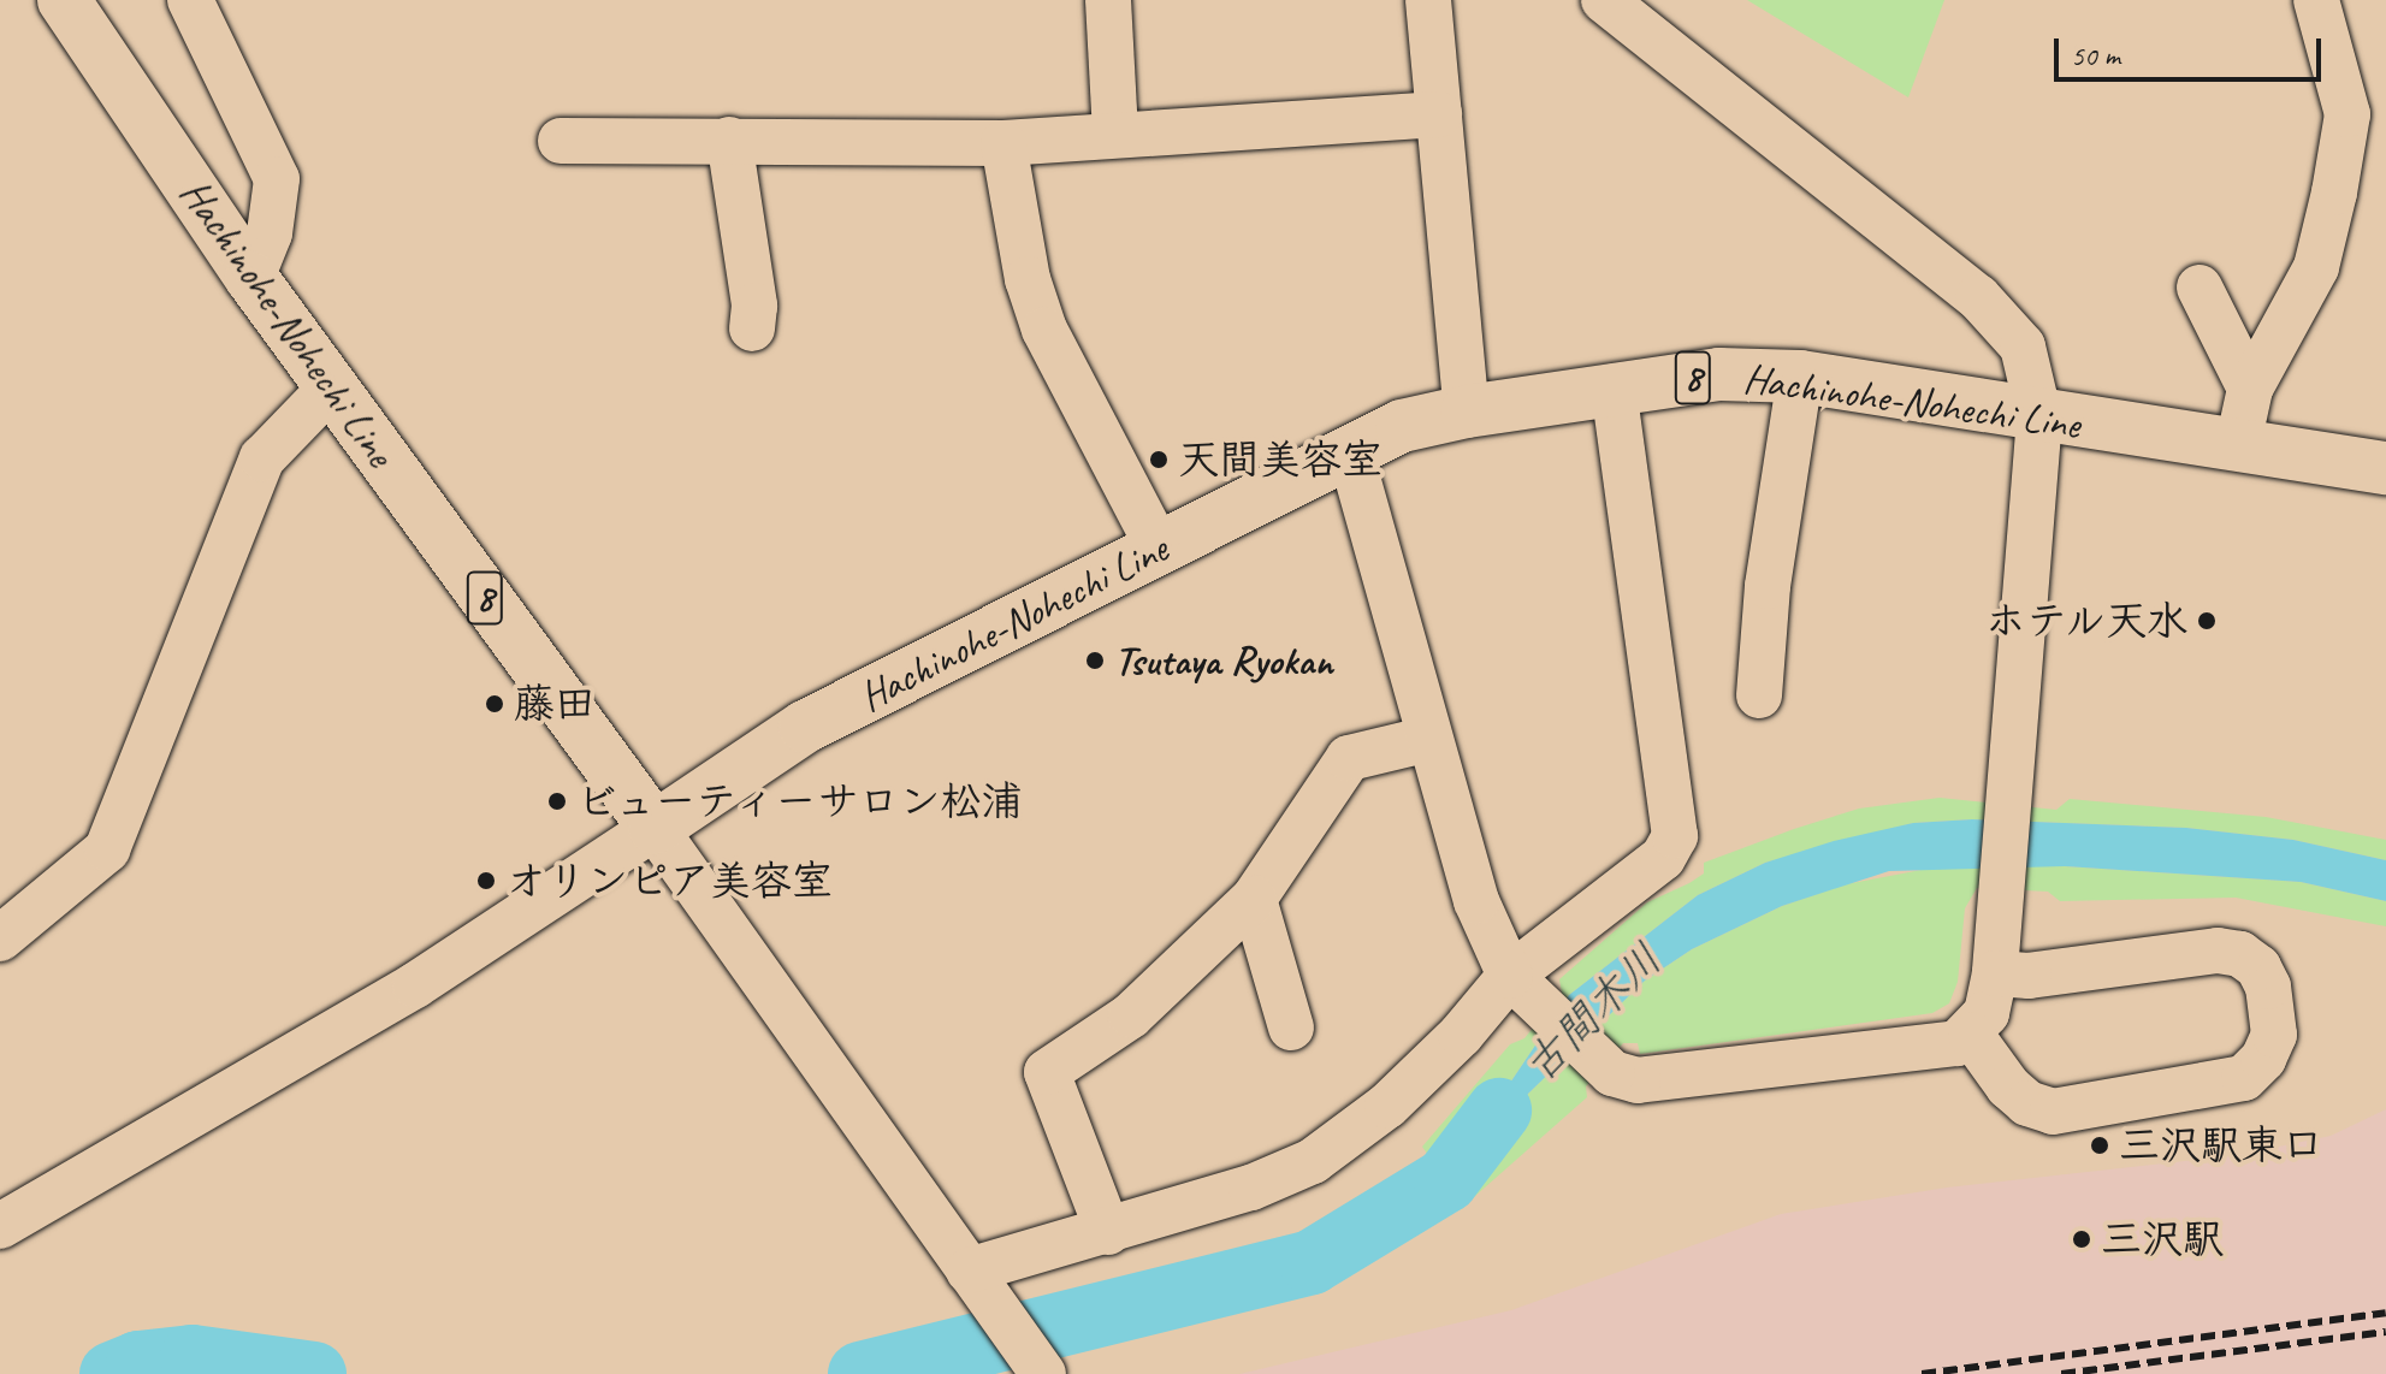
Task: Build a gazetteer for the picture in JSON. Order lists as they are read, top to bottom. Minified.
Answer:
{"streets":{"main road":["Hachinohe-Nohechi Line","8"]},"water":["古間木川"],"places":["天間美容室","ホテル天水","Tsutaya Ryokan","藤田","ビューティーサロン松浦","オリンピア美容室","三沢駅東口","三沢駅"],"scale_bar":"50 m"}
